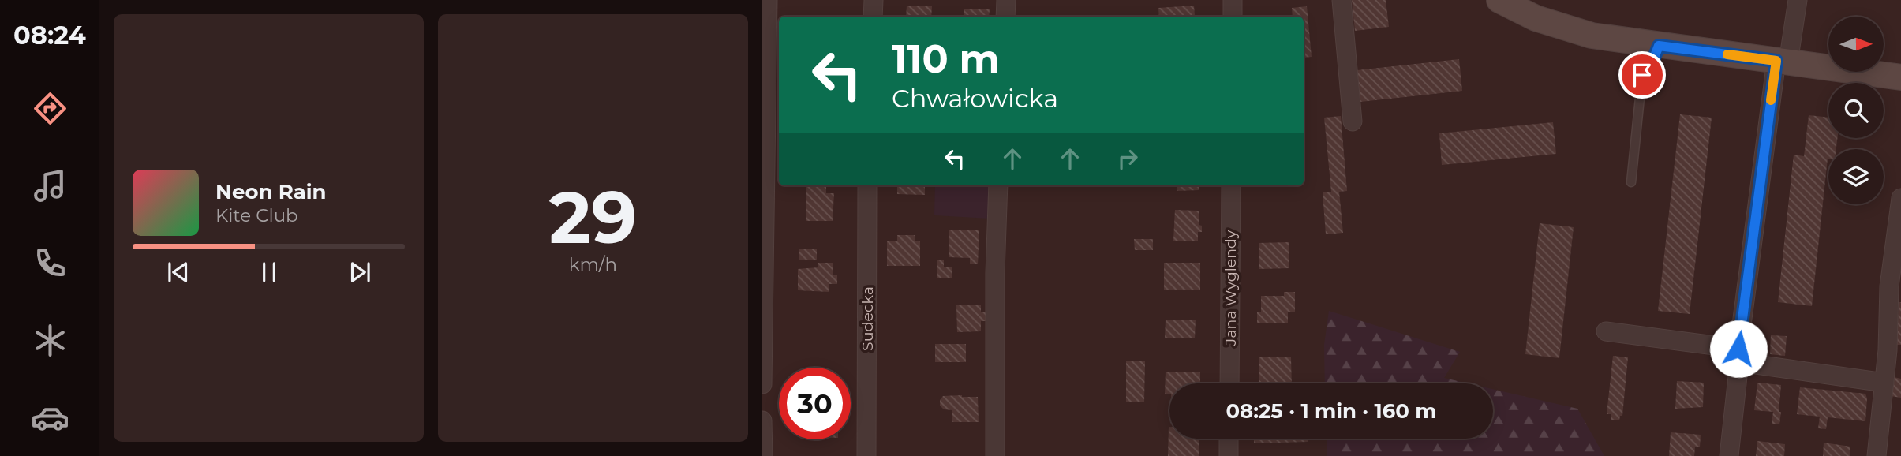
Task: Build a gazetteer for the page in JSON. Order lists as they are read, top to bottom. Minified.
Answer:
{"streets":{"street":["Jana Wyglendy","Sudecka"]},"north":"right","page":{"tabs":"08:24","tile":["29","km/h"],"turn":["110 m","Chwałowicka"],"song":["Neon Rain","Kite Club"],"limit":"30","trip":"08:25 · 1 min · 160 m"}}
